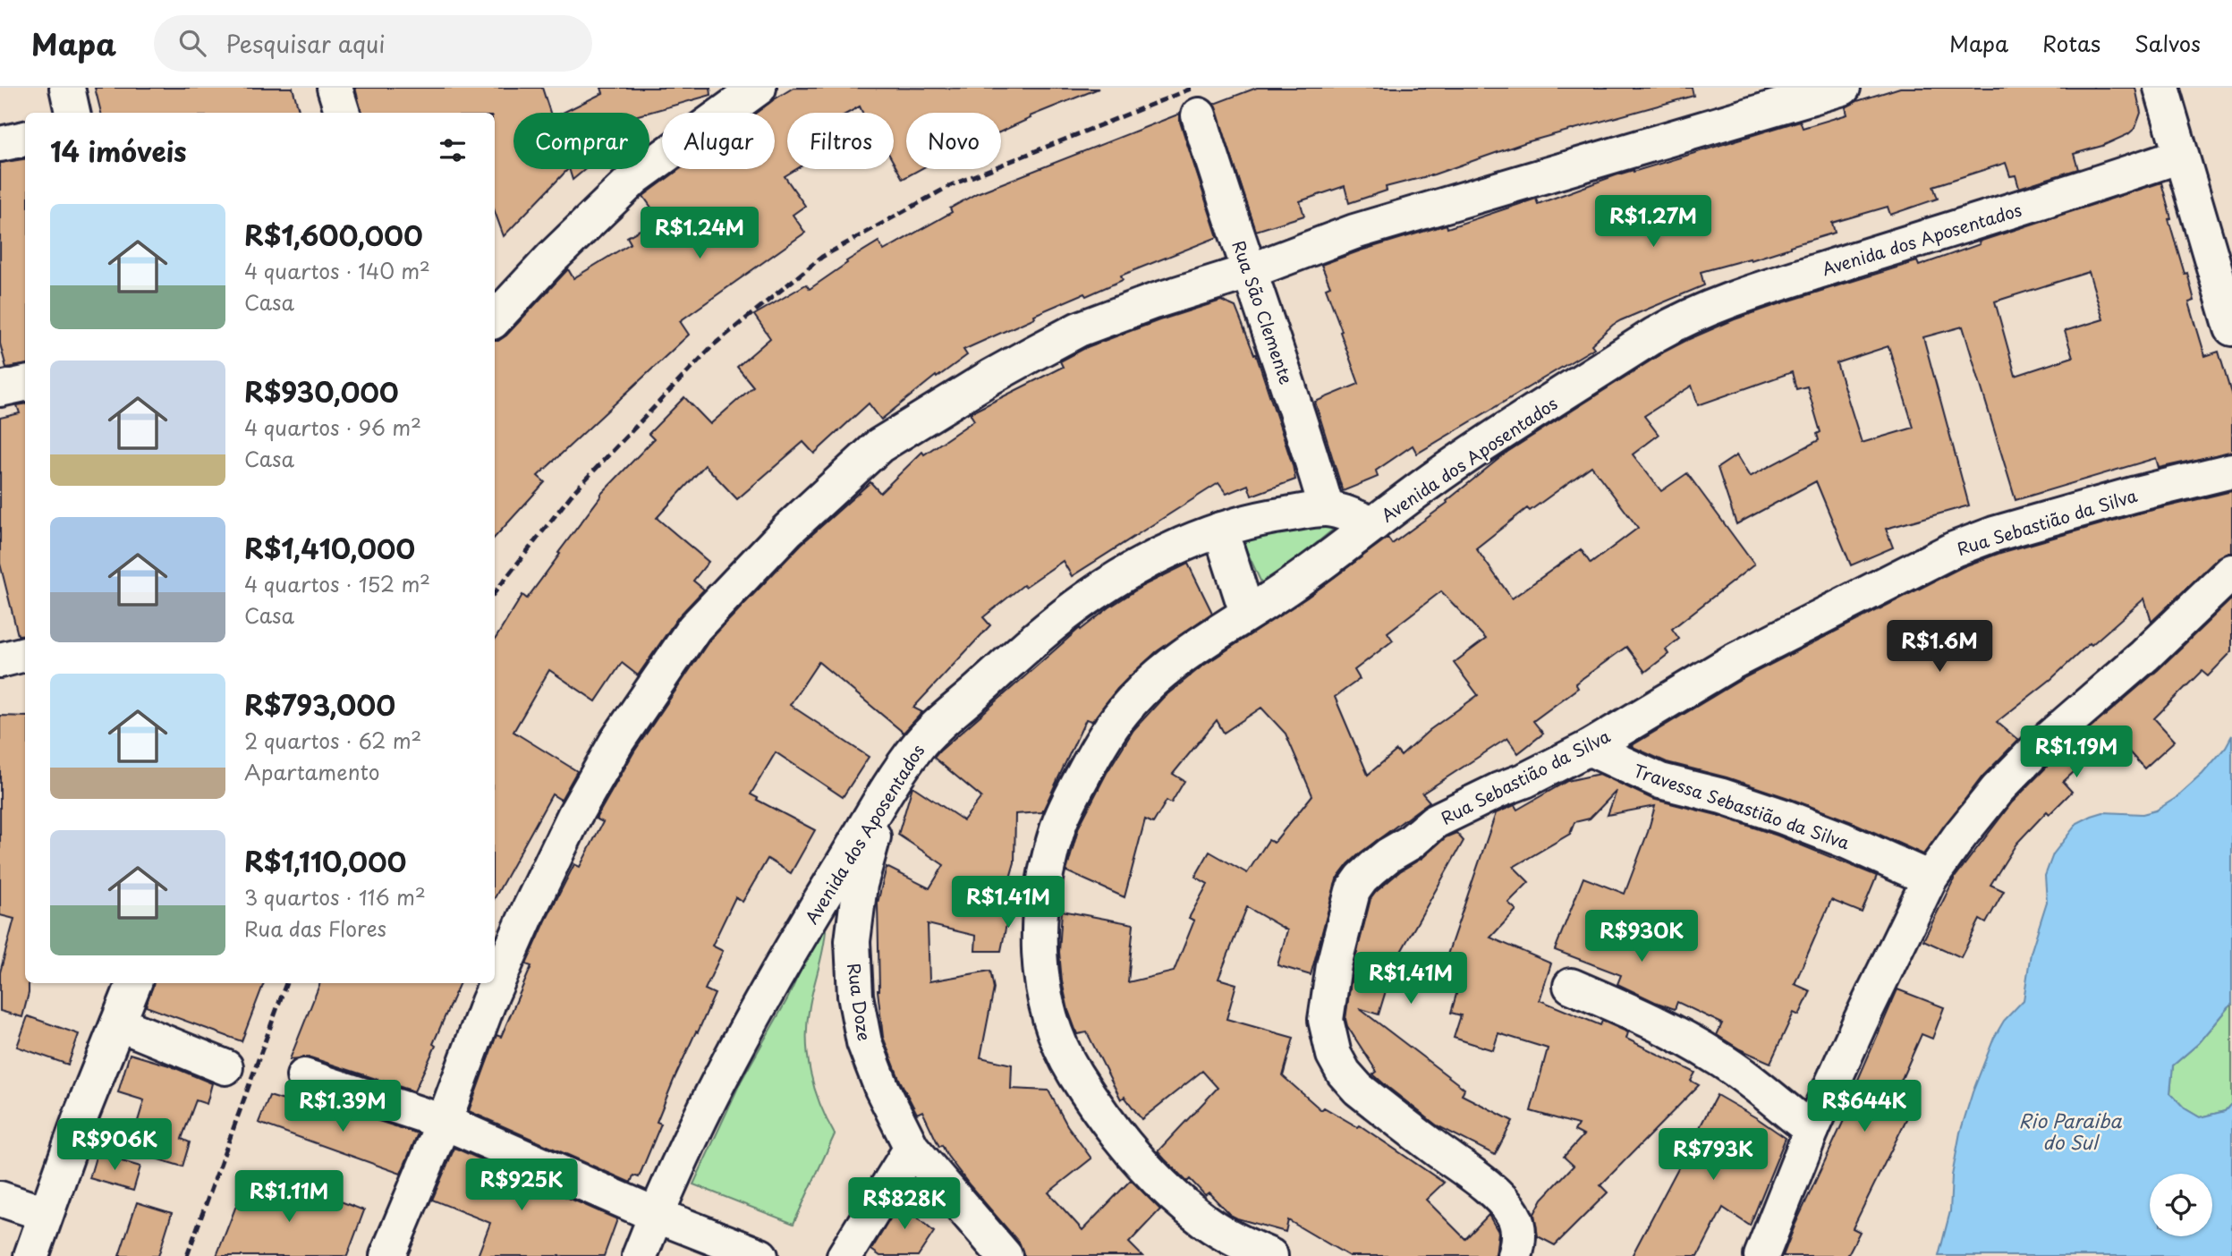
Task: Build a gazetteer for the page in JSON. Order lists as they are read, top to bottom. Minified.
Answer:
{"streets":{"street":["Avenida dos Aposentados","Rua São Clemente","Rua Sebastião da Silva","Travessa Sebastião da Silva","Rua Doze"]},"crossings":[["Avenida dos Aposentados","Rua São Clemente"],["Avenida dos Aposentados","Rua Doze"],["Rua Sebastião da Silva","Travessa Sebastião da Silva"]],"water":["Rio Paraiba do Sul"],"page":{"header":"Mapa","search":"Pesquisar aqui","nav":["Mapa","Rotas","Salvos"],"chip":["Comprar","Alugar","Filtros","Novo"],"heading":"14 imóveis","list":[{"name":"R$1,600,000","note":"4 quartos · 140 m² · Casa"},{"name":"R$930,000","note":"4 quartos · 96 m² · Casa"},{"name":"R$1,410,000","note":"4 quartos · 152 m² · Casa"},{"name":"R$793,000","note":"2 quartos · 62 m² · Apartamento"},{"name":"R$1,110,000","note":"3 quartos · 116 m² · Rua das Flores"}],"price":["R$1.27M","R$1.24M","R$1.6M","R$1.19M","R$1.41M","R$930K","R$1.41M","R$1.39M","R$644K","R$906K","R$793K","R$925K","R$1.11M","R$828K"]}}
